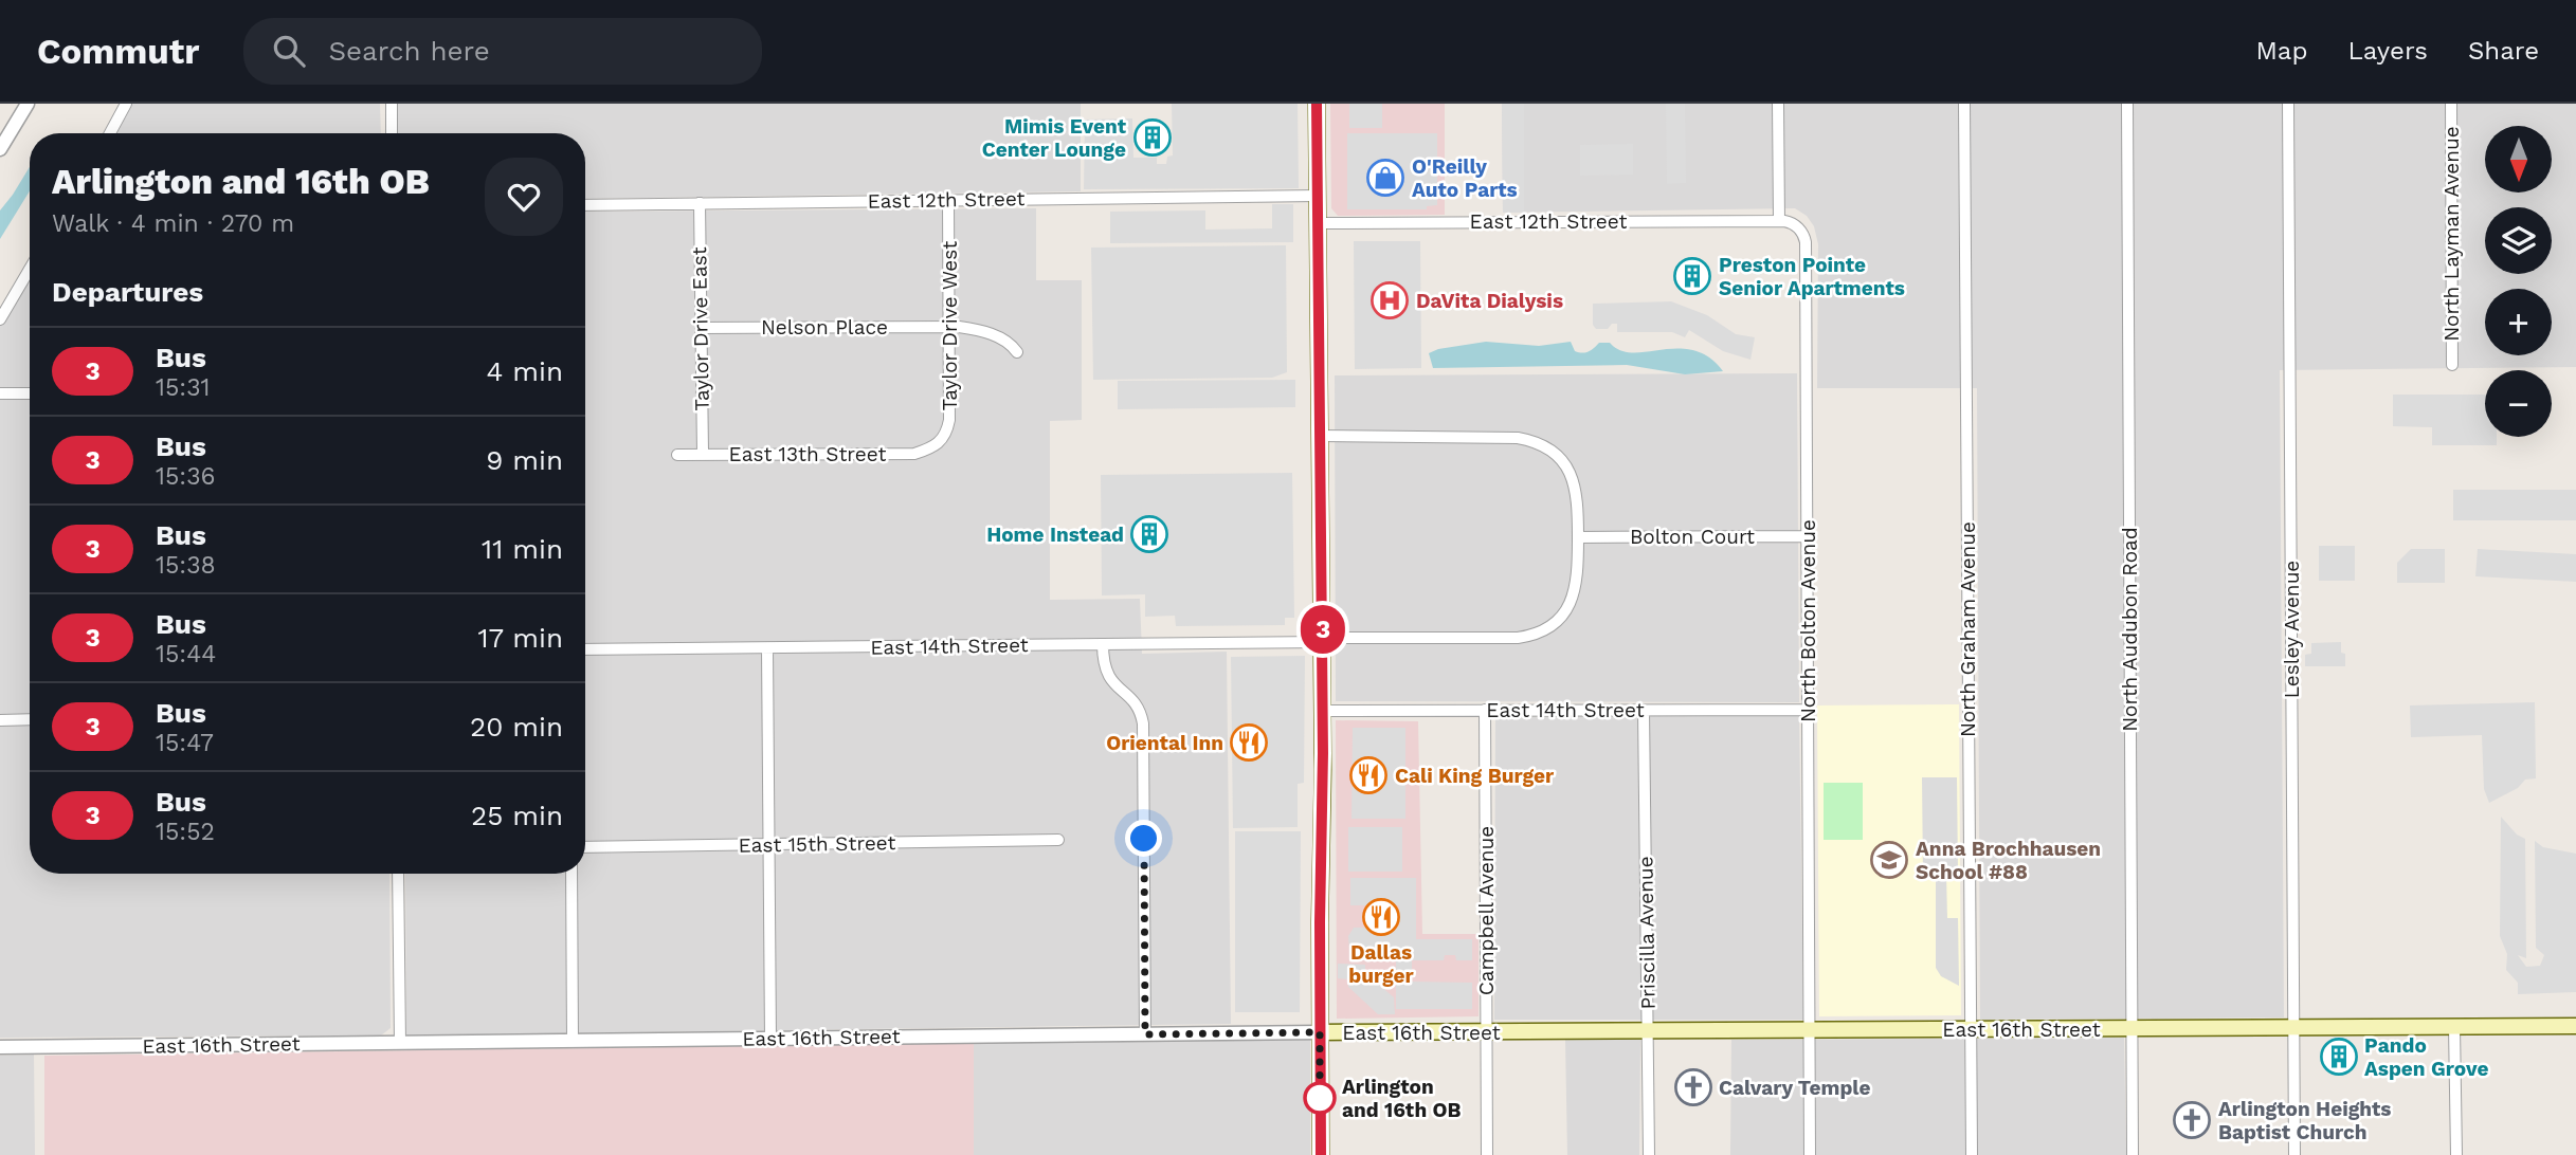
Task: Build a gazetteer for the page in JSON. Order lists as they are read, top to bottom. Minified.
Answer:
{"streets":{"main road":["East 16th Street"],"street":["East 12th Street","North Layman Avenue","Taylor Drive West","Nelson Place","Taylor Drive East","East 13th Street","Bolton Court","North Bolton Avenue","North Graham Avenue","North Audubon Road","Lesley Avenue","East 14th Street","East 15th Street","Campbell Avenue","Priscilla Avenue"]},"crossings":[["East 12th Street","Taylor Drive West"],["East 12th Street","Taylor Drive East"],["East 12th Street","North Bolton Avenue"],["Taylor Drive West","Nelson Place"],["Taylor Drive West","East 13th Street"],["Nelson Place","Taylor Drive East"],["Taylor Drive East","East 13th Street"],["Bolton Court","North Bolton Avenue"],["Bolton Court","East 14th Street"],["North Bolton Avenue","East 14th Street"],["North Bolton Avenue","East 16th Street"],["North Graham Avenue","East 16th Street"],["North Audubon Road","East 16th Street"],["Lesley Avenue","East 16th Street"],["East 14th Street","Campbell Avenue"],["East 14th Street","Priscilla Avenue"],["Campbell Avenue","East 16th Street"],["Priscilla Avenue","East 16th Street"]],"places":{"building":["Mimis Event Center Lounge","Preston Pointe Senior Apartments","Home Instead","Pando Aspen Grove"],"shop":["O'Reilly Auto Parts"],"hospital":["DaVita Dialysis"],"restaurant":["Oriental Inn","Cali King Burger","Dallas burger"],"school or university":["Anna Brochhausen School #88"],"church":["Calvary Temple","Arlington Heights Baptist Church"],"other":["Arlington and 16th OB"]},"lines":["bus line 3"],"north":"bottom","page":{"header":"Commutr","search":"Search here","nav":["Map","Layers","Share"],"on_map":"3","map_buttons":["+","−"],"heading":[["Arlington and 16th OB","Walk · 4 min · 270 m"],"Departures"],"list":[{"mark":"3","name":"Bus","note":"15:31","value":"4 min"},{"mark":"3","name":"Bus","note":"15:36","value":"9 min"},{"mark":"3","name":"Bus","note":"15:38","value":"11 min"},{"mark":"3","name":"Bus","note":"15:44","value":"17 min"},{"mark":"3","name":"Bus","note":"15:47","value":"20 min"},{"mark":"3","name":"Bus","note":"15:52","value":"25 min"}]}}
